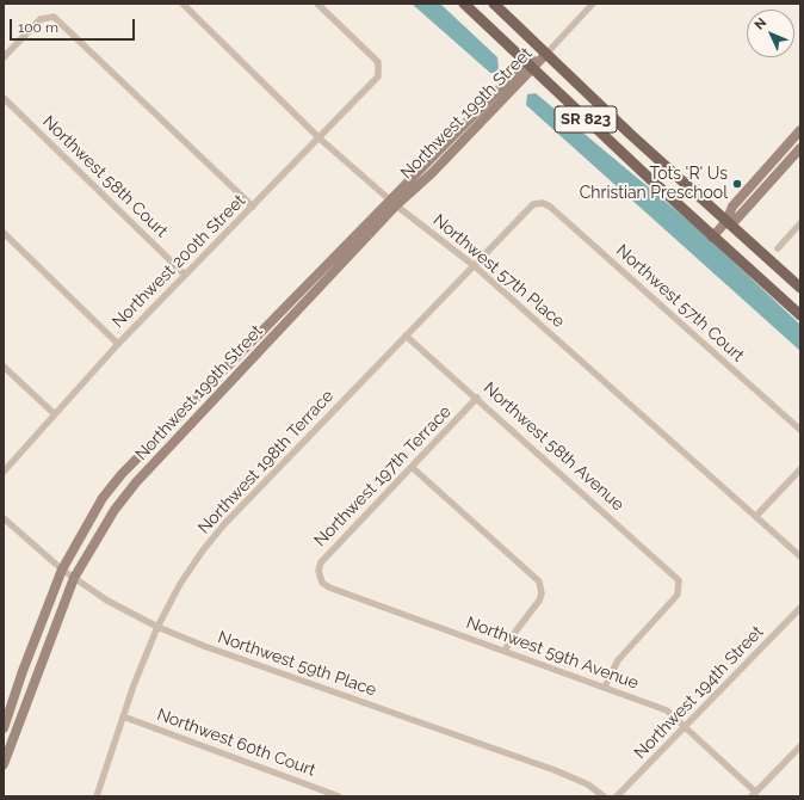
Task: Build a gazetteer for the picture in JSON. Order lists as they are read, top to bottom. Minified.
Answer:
{"streets":{"main road":["SR 823"],"street":["Northwest 199th Street","Northwest 58th Court","Northwest 200th Street","Northwest 57th Place","Northwest 57th Court","Northwest 58th Avenue","Northwest 198th Terrace","Northwest 197th Terrace","Northwest 59th Avenue","Northwest 59th Place","Northwest 194th Street","Northwest 60th Court"]},"crossings":[["Northwest 199th Street","SR 823"],["Northwest 199th Street","Northwest 57th Place"],["Northwest 199th Street","Northwest 59th Place"],["Northwest 58th Court","Northwest 200th Street"],["Northwest 200th Street","Northwest 57th Place"],["Northwest 57th Place","Northwest 198th Terrace"],["Northwest 57th Court","Northwest 198th Terrace"],["Northwest 58th Avenue","Northwest 198th Terrace"],["Northwest 58th Avenue","Northwest 197th Terrace"],["Northwest 58th Avenue","Northwest 59th Avenue"],["Northwest 198th Terrace","Northwest 59th Place"],["Northwest 198th Terrace","Northwest 60th Court"],["Northwest 197th Terrace","Northwest 59th Avenue"],["Northwest 59th Avenue","Northwest 194th Street"]],"places":["Tots 'R' Us Christian Preschool"],"scale_bar":"100 m","north":"top left"}
